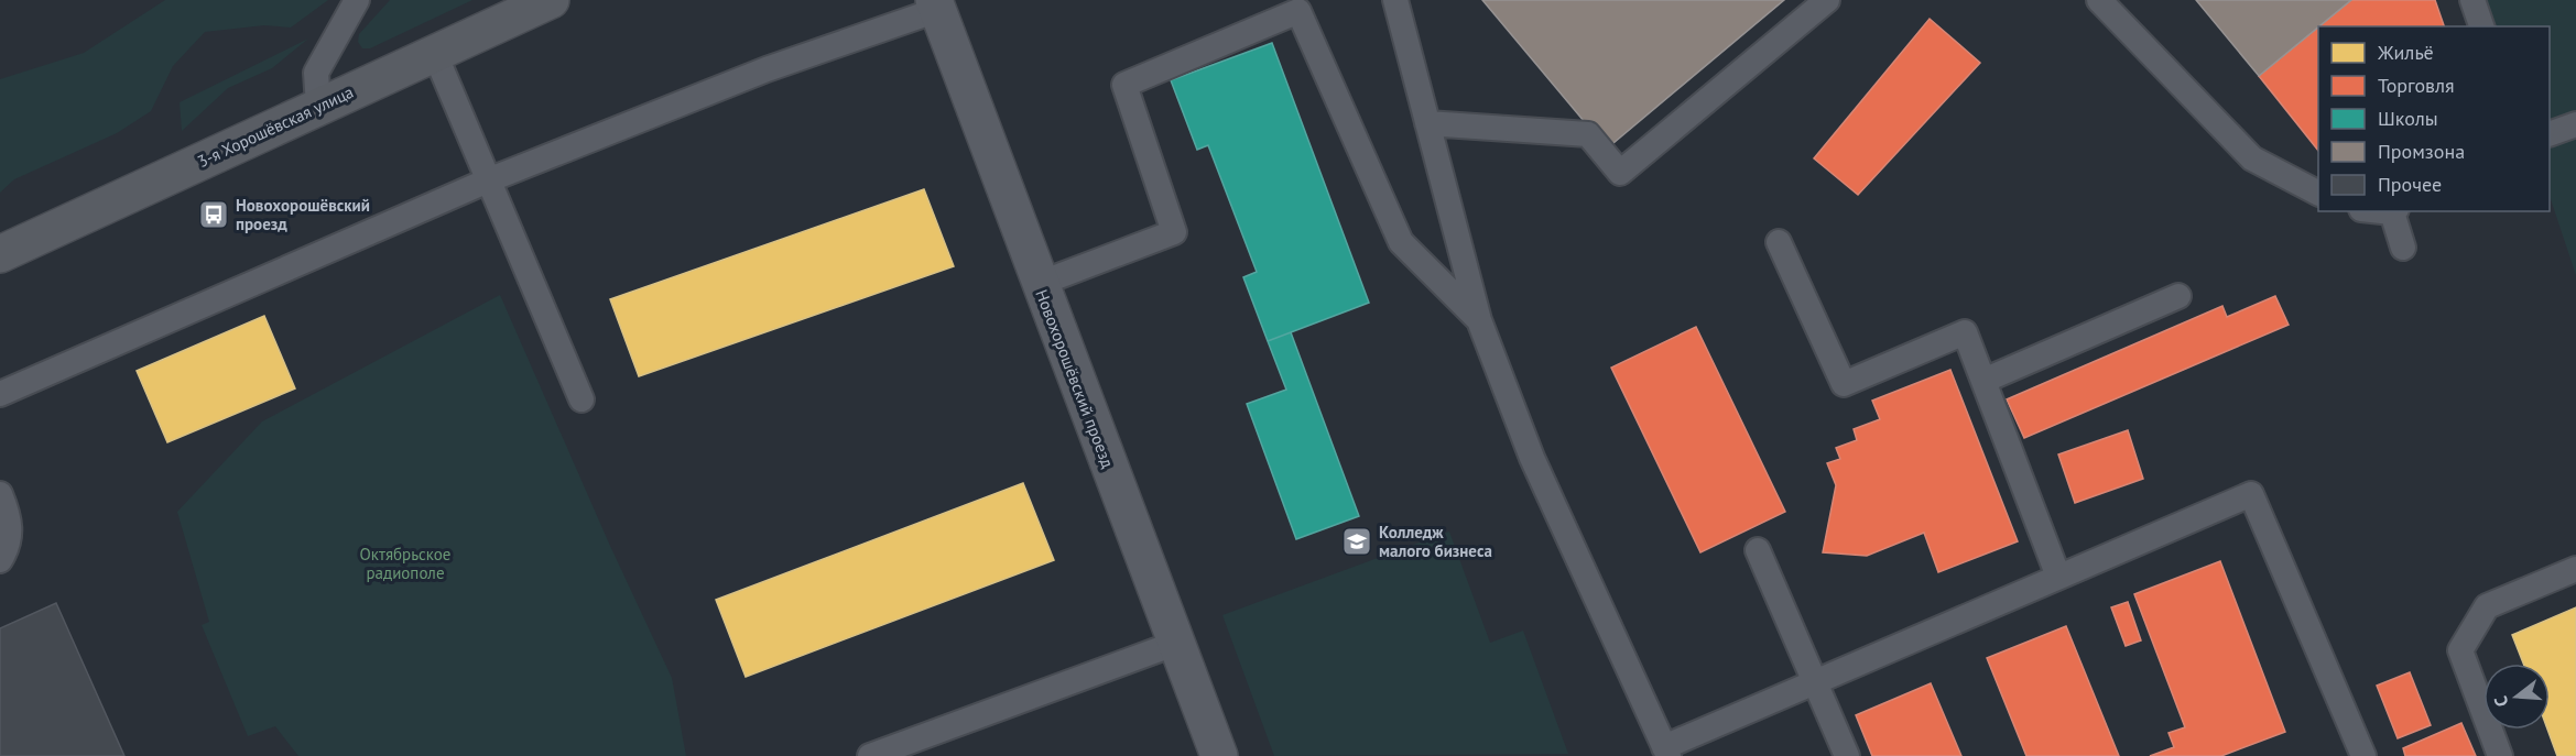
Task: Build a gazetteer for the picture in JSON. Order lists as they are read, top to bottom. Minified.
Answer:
{"streets":{"street":["3-я Хорошёвская улица","Новохорошёвский проезд"]},"parks":["Октябрьское радиополе"],"places":{"bus stop":["Новохорошёвский проезд"],"school or university":["Колледж малого бизнеса"]},"legend":["Жильё","Торговля","Школы","Промзона","Прочее"],"north":"left"}
